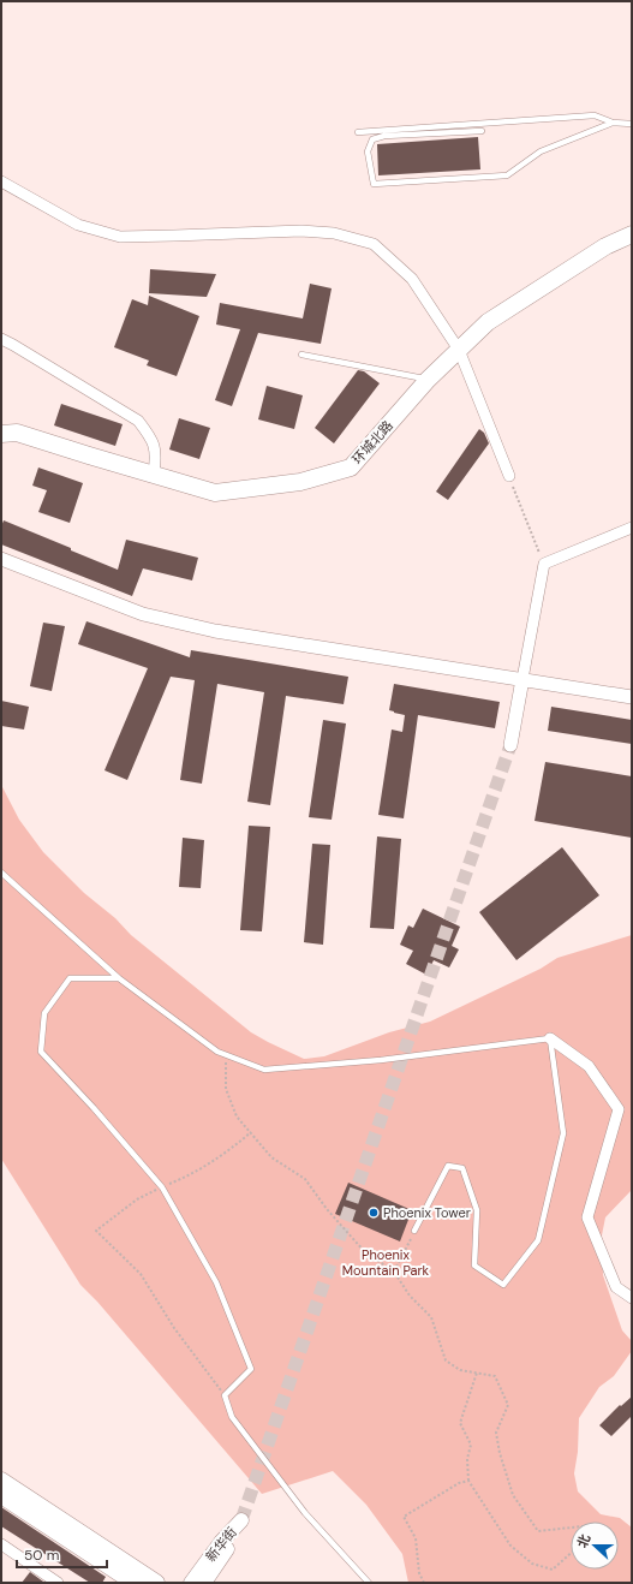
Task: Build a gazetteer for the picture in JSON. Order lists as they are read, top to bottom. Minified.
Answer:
{"streets":{"main road":["环城北路","新华街"]},"parks":["Phoenix Mountain Park"],"places":["Phoenix Tower"],"scale_bar":"50 m","north":"left"}
